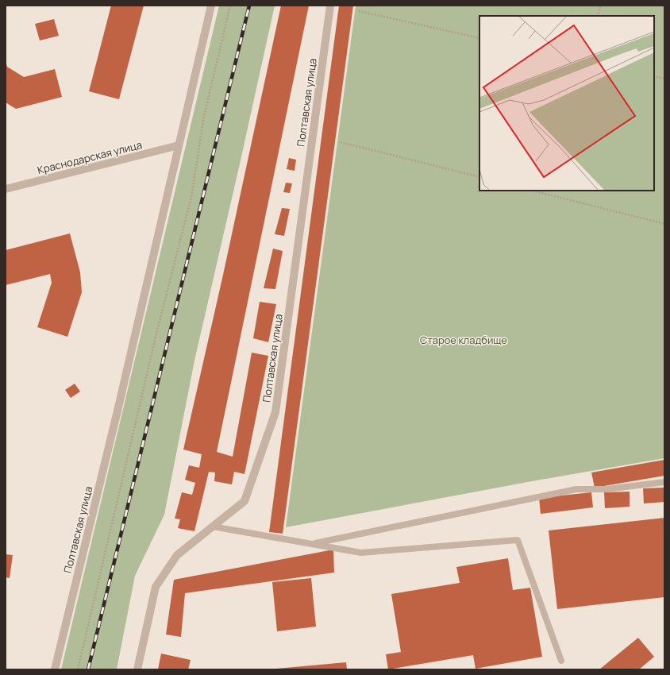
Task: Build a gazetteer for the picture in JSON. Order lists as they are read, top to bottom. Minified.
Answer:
{"streets":{"street":["Полтавская улица","Краснодарская улица"]},"crossings":[["Полтавская улица","Краснодарская улица"]],"parks":["Старое кладбище"]}
